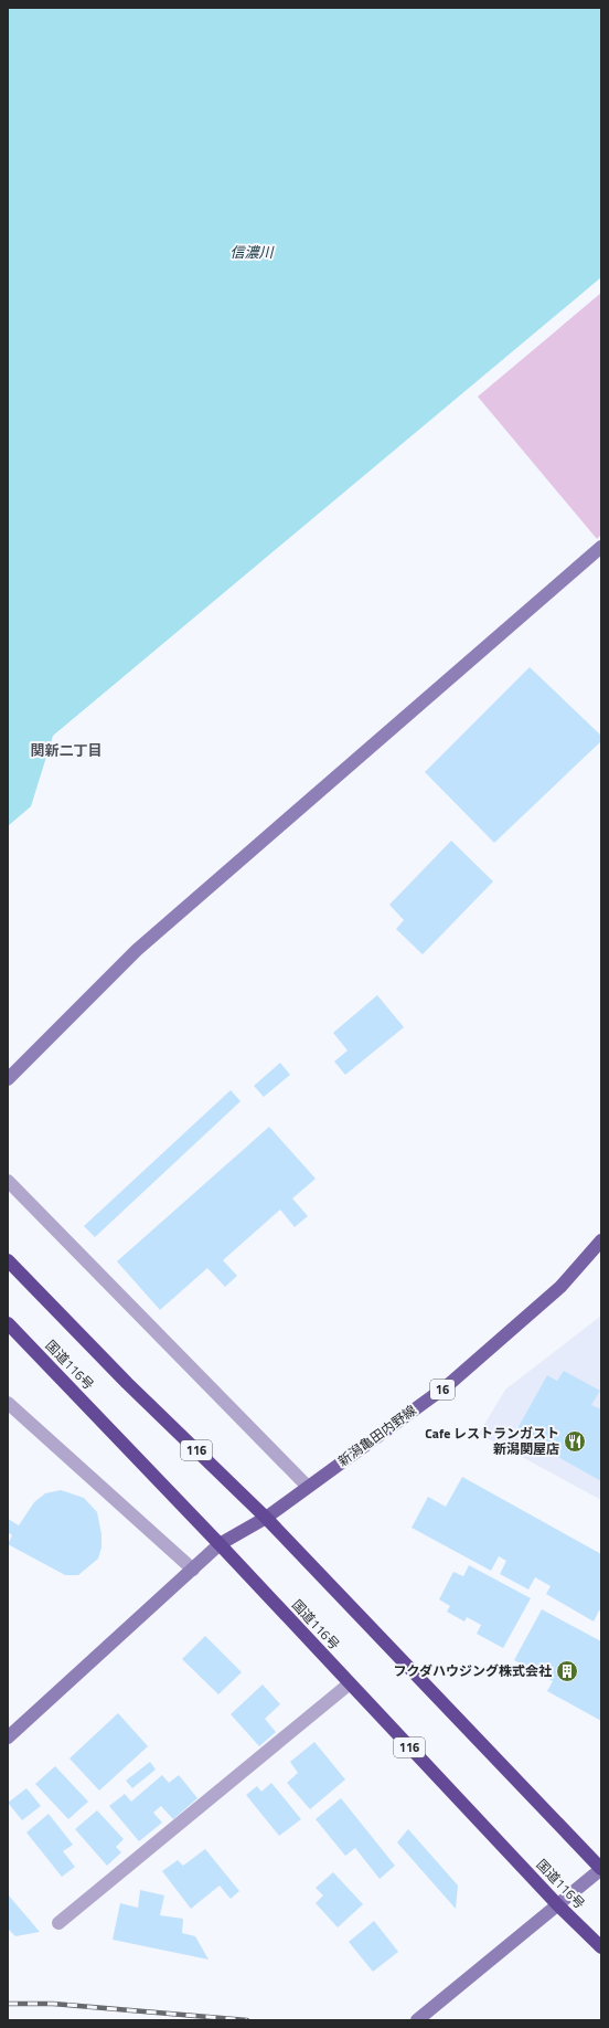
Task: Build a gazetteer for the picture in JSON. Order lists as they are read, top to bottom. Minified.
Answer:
{"streets":{"highway":["国道116号","116"],"main road":["16","新潟亀田内野線"]},"crossings":[["国道116号","新潟亀田内野線"],["新潟亀田内野線","116"]],"districts":["関新二丁目"],"water":["信濃川"],"places":{"restaurant":["Cafe レストランガスト 新潟関屋店"],"building":["フクダハウジング株式会社"]}}
